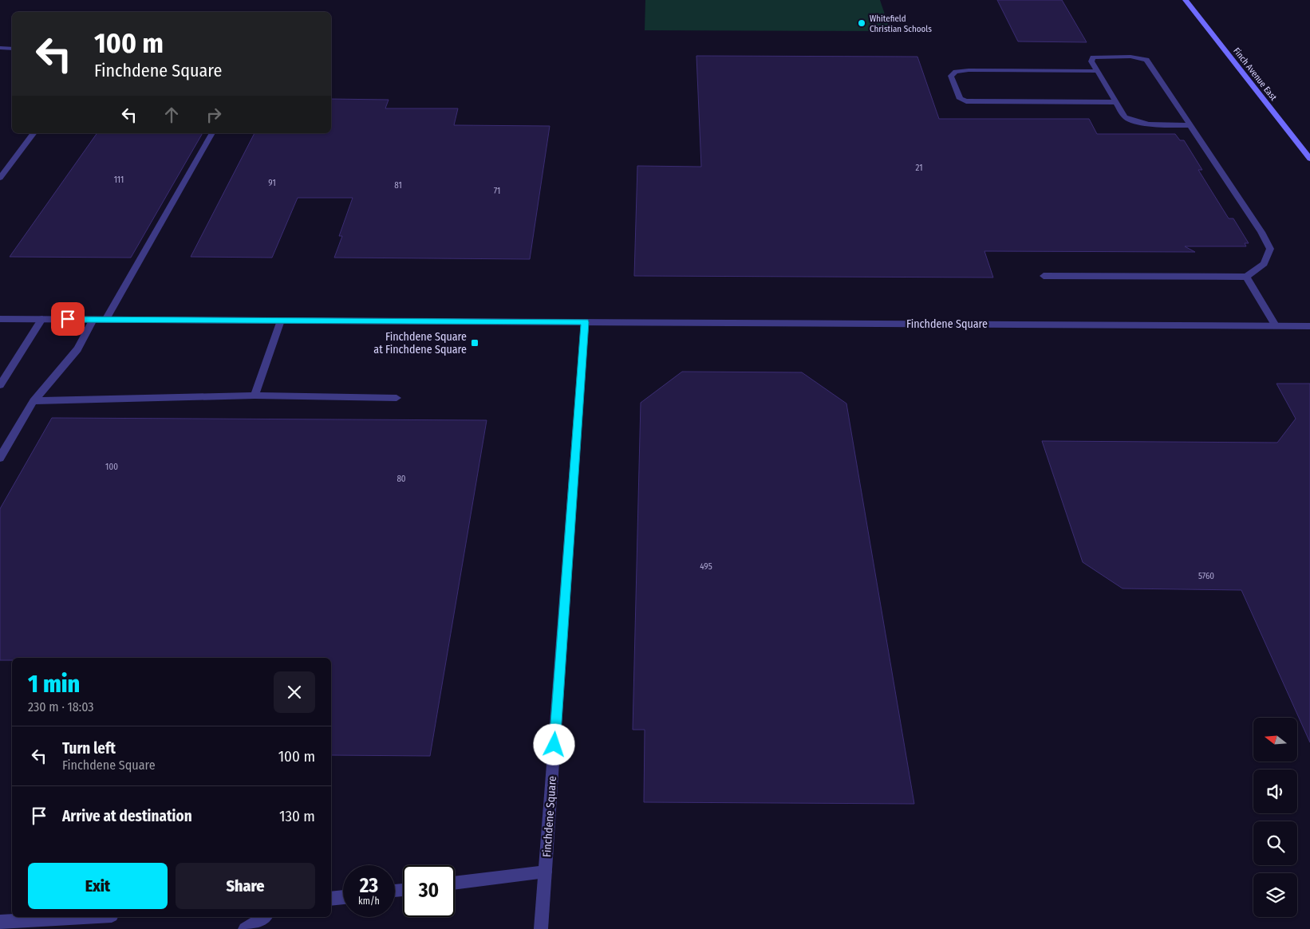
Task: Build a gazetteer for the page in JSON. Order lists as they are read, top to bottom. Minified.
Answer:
{"streets":{"main road":["Finch Avenue East"],"street":["Finchdene Square"]},"places":{"other":["Whitefield Christian Schools"],"transit":["Finchdene Square at Finchdene Square"]},"house_numbers":["21","111","91","81","71","100","80","495","5760"],"north":"left","page":{"turn":["100 m","Finchdene Square"],"heading":["1 min","230 m · 18:03"],"list":[{"name":"Turn left","note":"Finchdene Square","value":"100 m"},{"name":"Arrive at destination","value":"130 m"}],"buttons":["Exit","Share"],"speed":"23 km/h","limit":"30"}}
